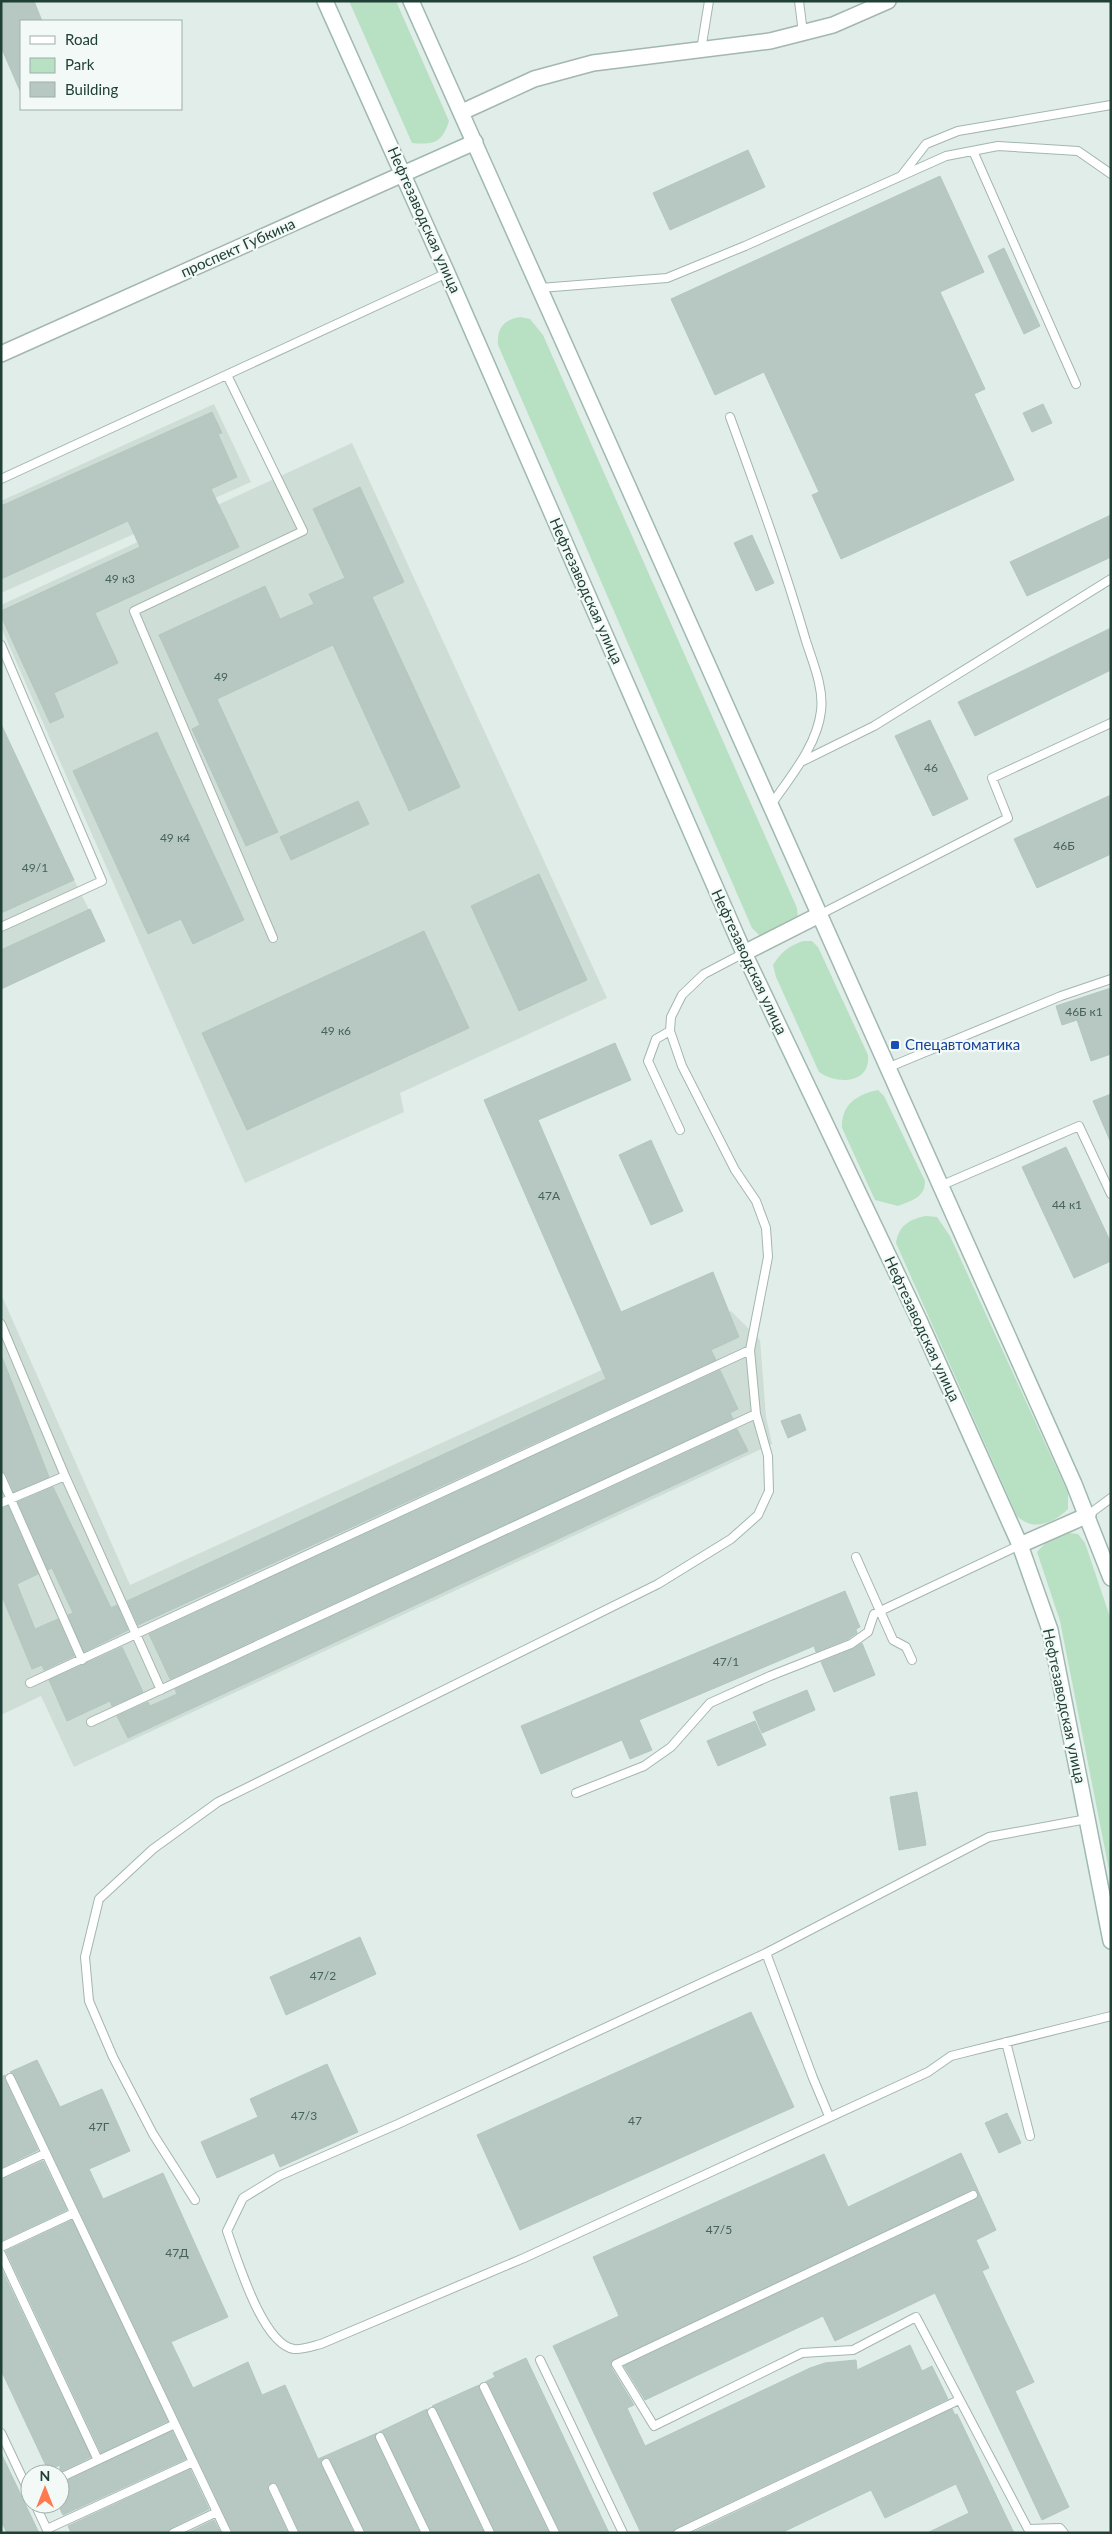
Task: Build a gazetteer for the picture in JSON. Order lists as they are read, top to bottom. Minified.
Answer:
{"streets":{"main road":["Нефтезаводская улица","проспект Губкина"]},"crossings":[["Нефтезаводская улица","проспект Губкина"]],"places":{"transit":["Спецавтоматика"]},"house_numbers":["49 к3","49","46","49 к4","46Б","49/1","46Б к1","49 к6","47А","44 к1","47/1","47/2","47/3","47","47Г","47/5","47Д"],"legend":["Road","Park","Building"],"north":"top"}
